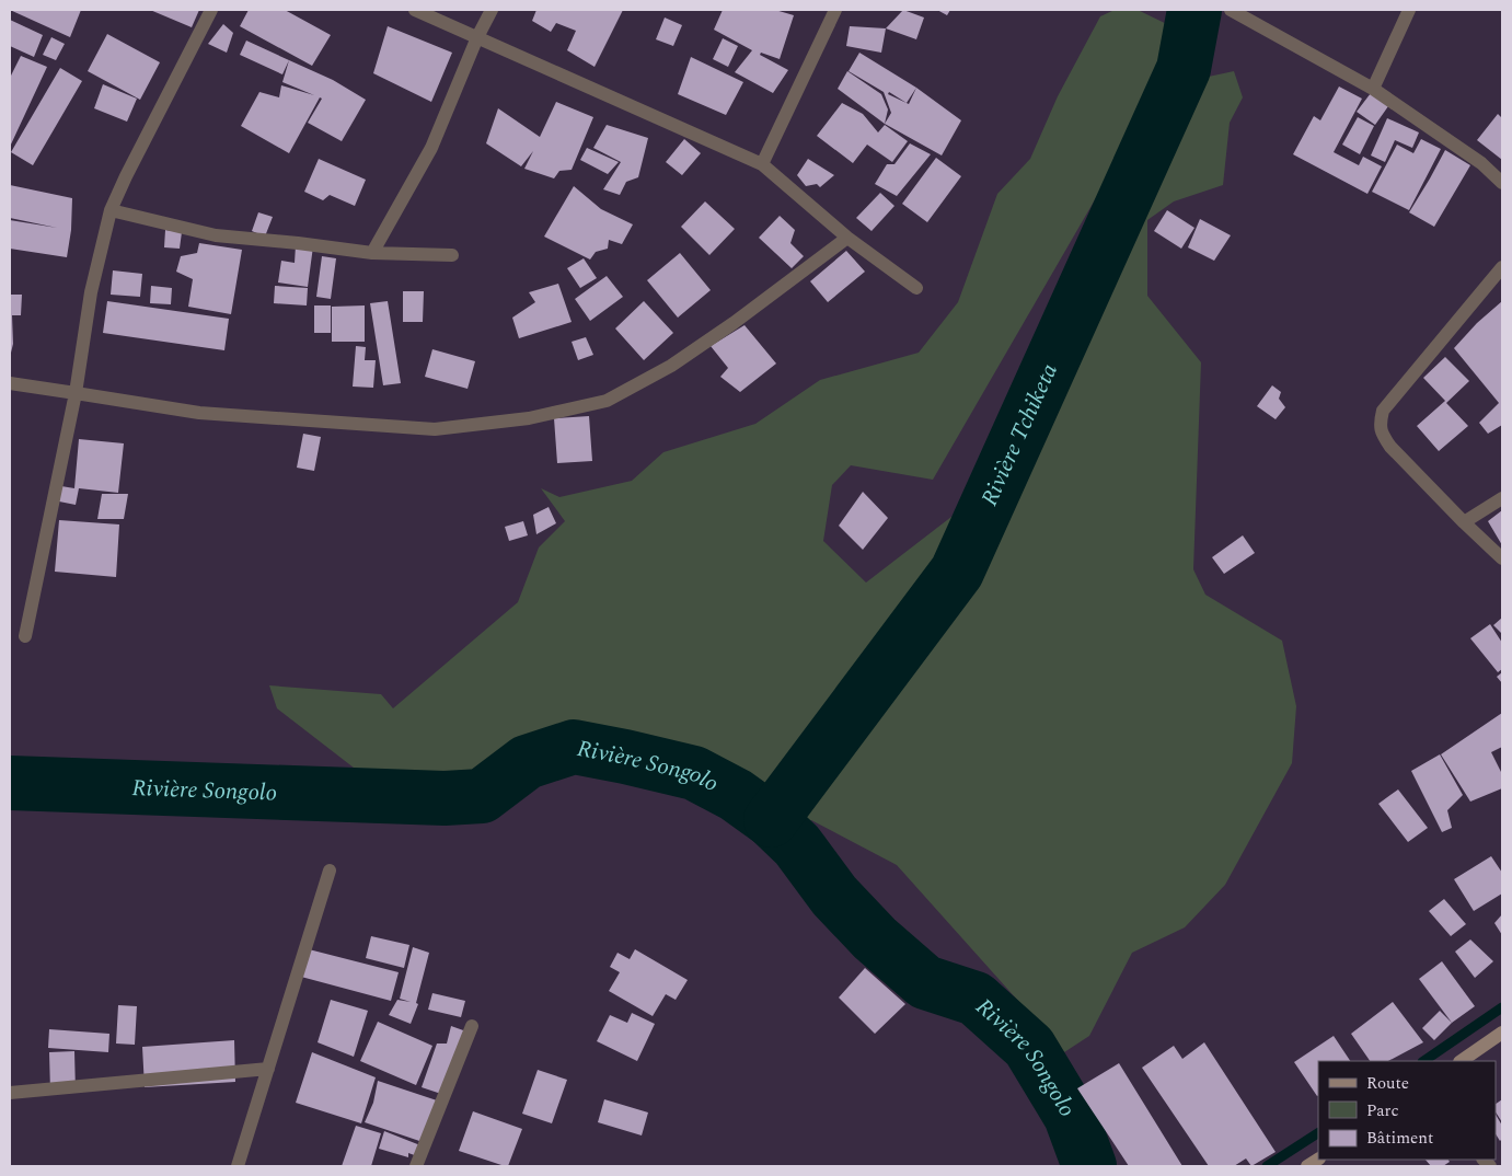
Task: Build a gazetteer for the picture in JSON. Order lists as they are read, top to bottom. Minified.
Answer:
{"water":["Rivière Tchiketa","Rivière Songolo"],"legend":["Route","Parc","Bâtiment"]}
